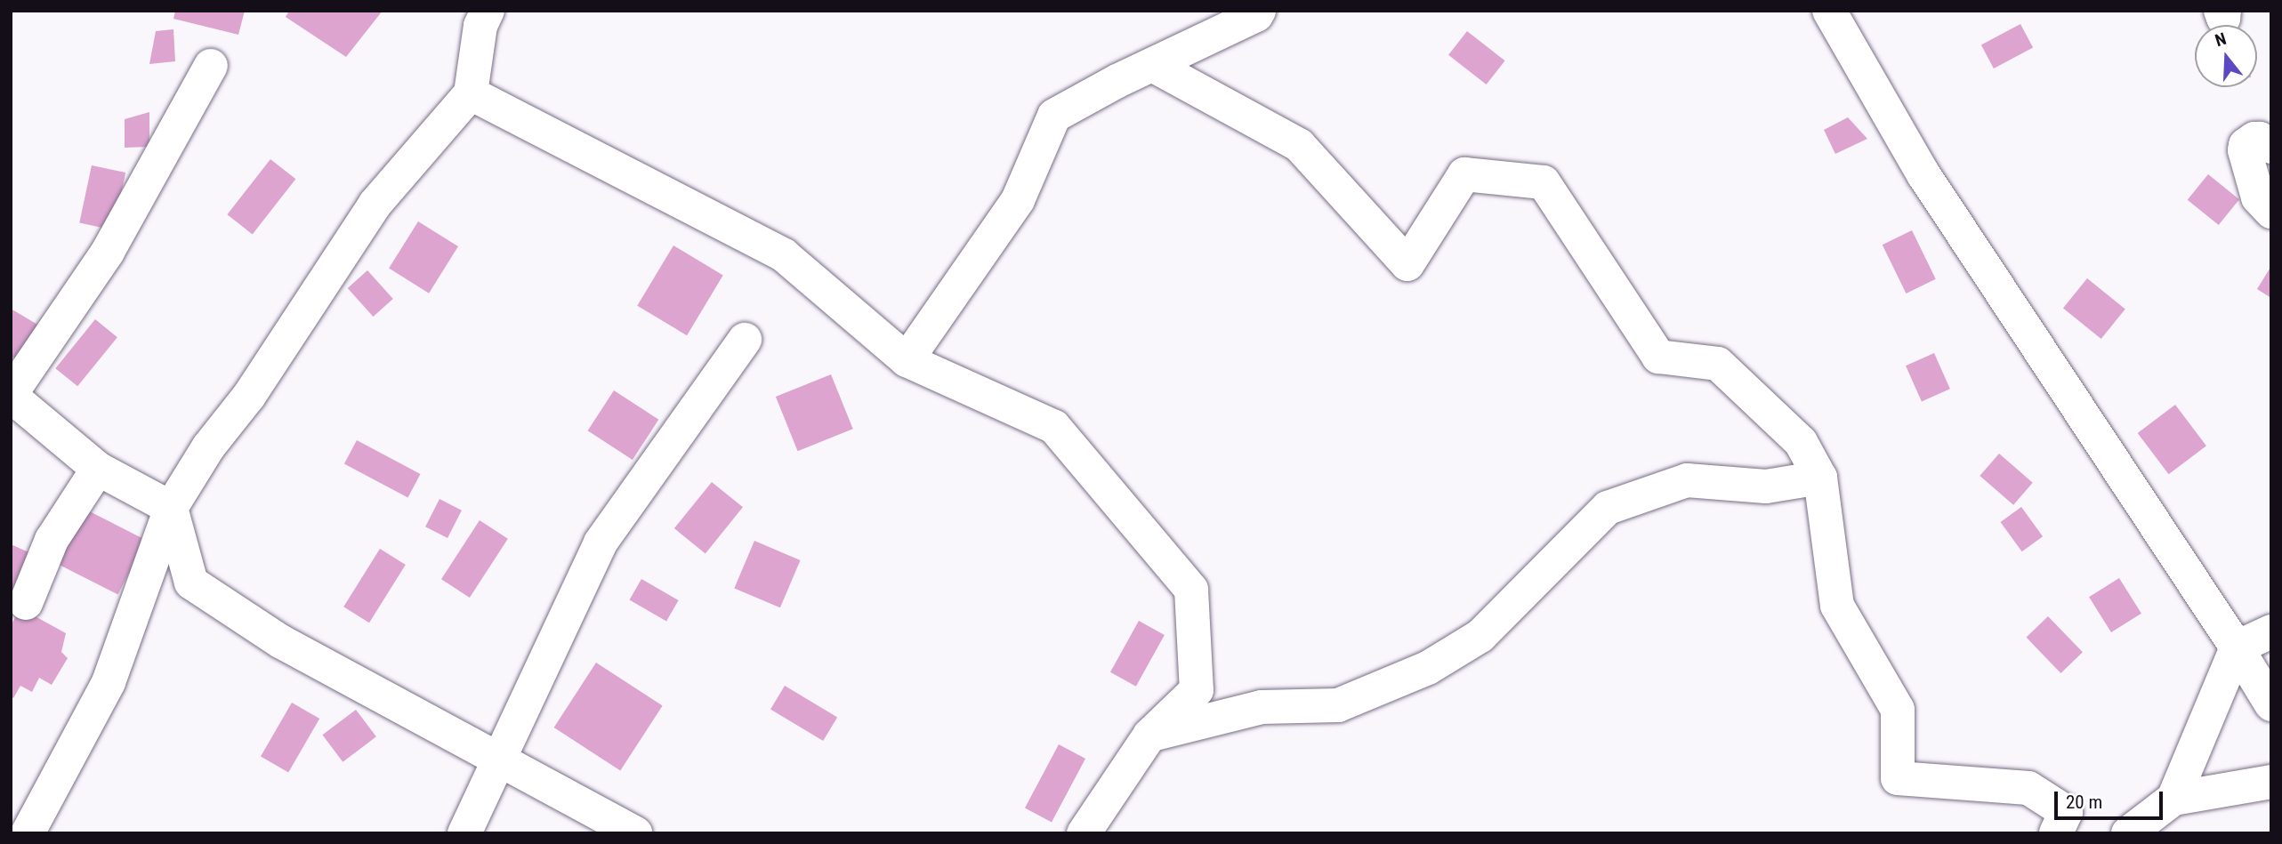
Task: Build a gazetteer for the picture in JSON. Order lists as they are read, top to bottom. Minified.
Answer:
{"scale_bar":"20 m","north":"top"}
